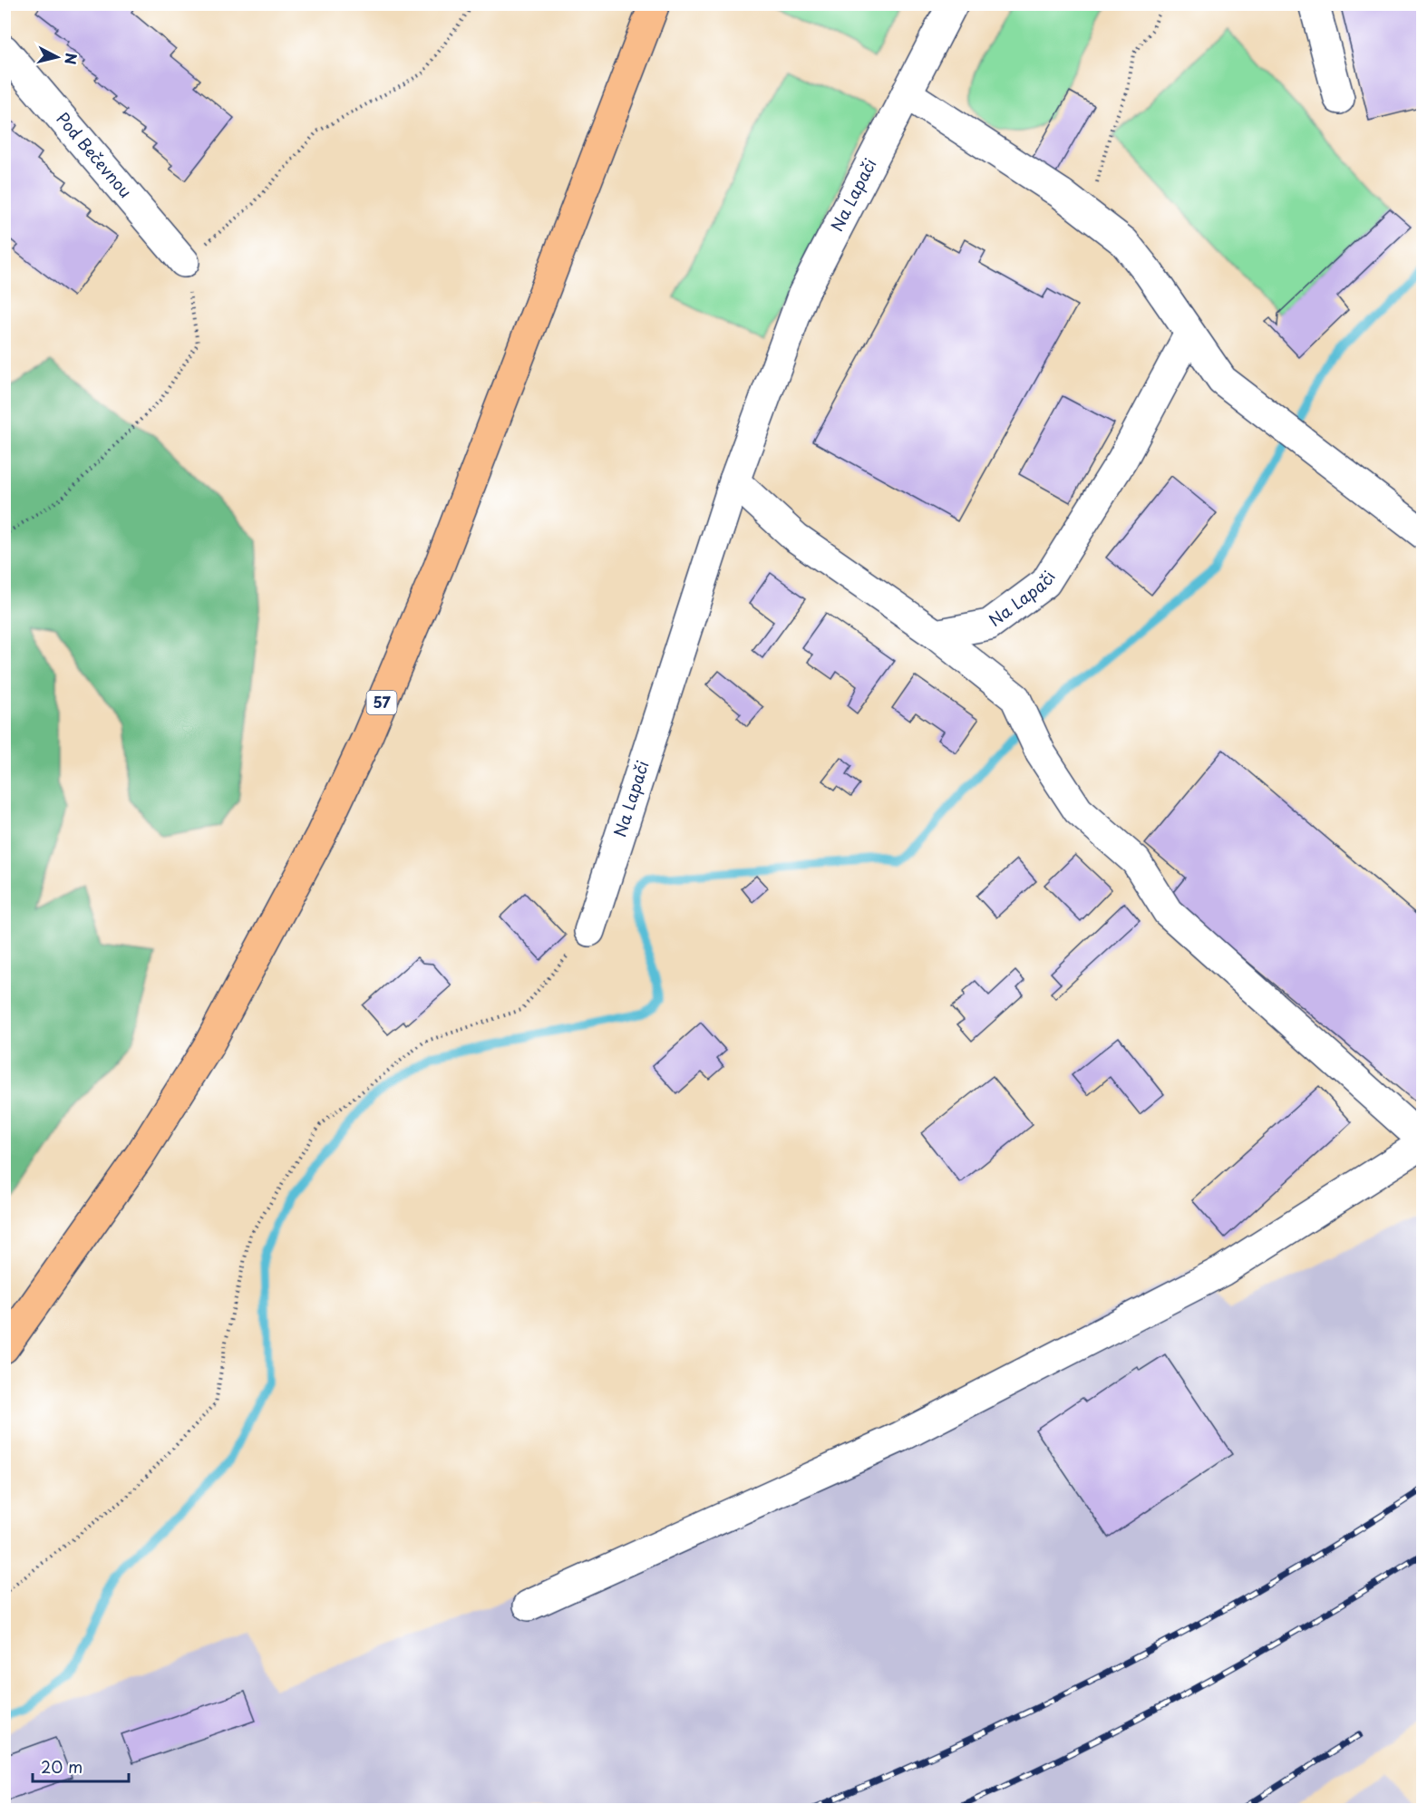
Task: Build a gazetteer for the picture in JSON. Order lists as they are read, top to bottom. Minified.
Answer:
{"streets":{"main road":["57"],"street":["Pod Bečevnou","Na Lapači"]},"scale_bar":"20 m","north":"right"}
